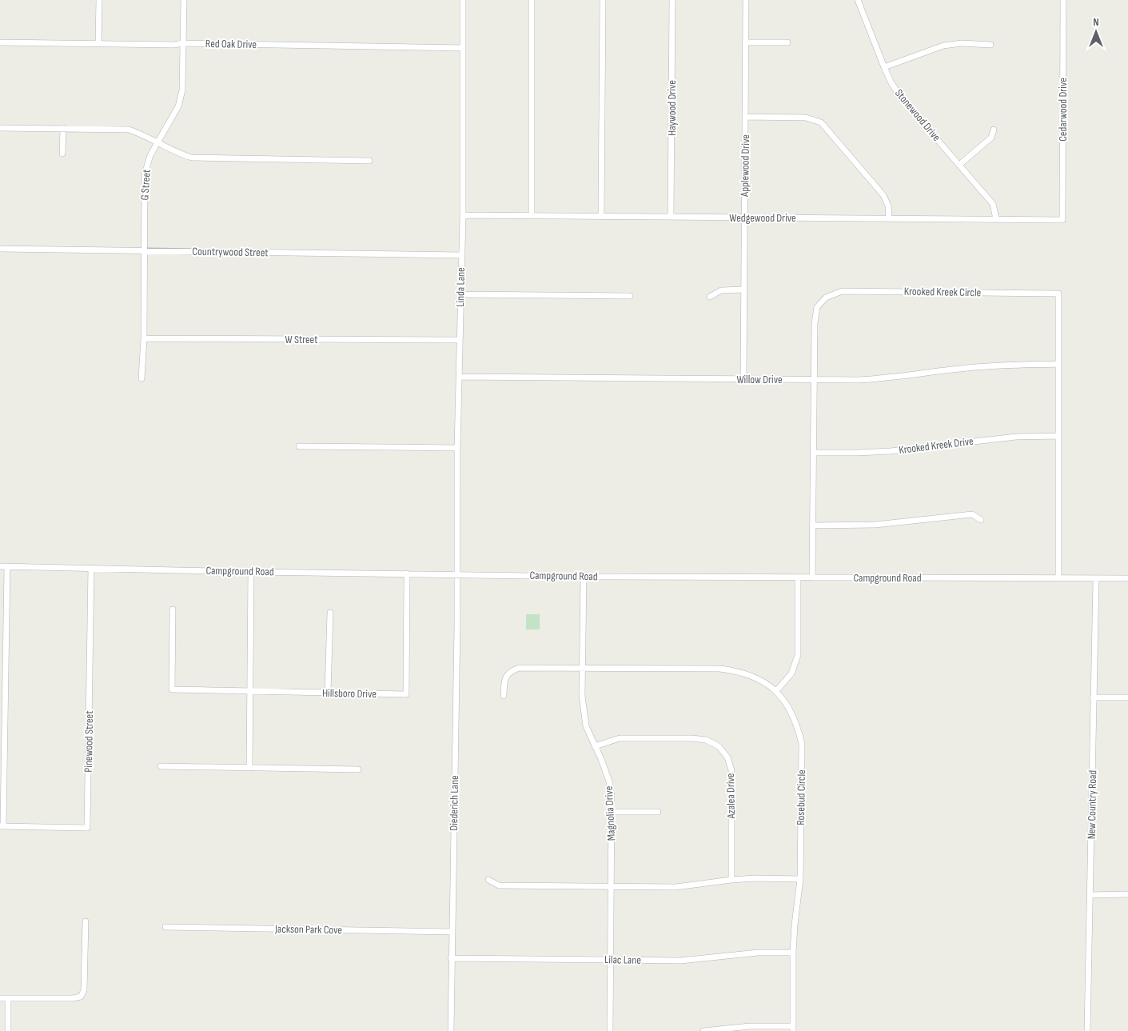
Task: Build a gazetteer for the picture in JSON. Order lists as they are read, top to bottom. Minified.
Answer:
{"streets":{"street":["Red Oak Drive","Haywood Drive","Cedarwood Drive","Stonewood Drive","Applewood Drive","G Street","Wedgewood Drive","Countrywood Street","Linda Lane","Krooked Kreek Circle","W Street","Willow Drive","Krooked Kreek Drive","Campground Road","Hillsboro Drive","Pinewood Street","Azalea Drive","Rosebud Circle","Diederich Lane","New Country Road","Magnolia Drive","Jackson Park Cove","Lilac Lane"]},"crossings":[["Red Oak Drive","G Street"],["Red Oak Drive","Linda Lane"],["Haywood Drive","Wedgewood Drive"],["Cedarwood Drive","Wedgewood Drive"],["Stonewood Drive","Wedgewood Drive"],["Applewood Drive","Wedgewood Drive"],["Applewood Drive","Willow Drive"],["G Street","Countrywood Street"],["G Street","W Street"],["Wedgewood Drive","Linda Lane"],["Countrywood Street","Linda Lane"],["Linda Lane","W Street"],["Linda Lane","Willow Drive"],["Linda Lane","Campground Road"],["Linda Lane","Diederich Lane"],["Krooked Kreek Circle","Willow Drive"],["Krooked Kreek Circle","Krooked Kreek Drive"],["Krooked Kreek Circle","Campground Road"],["Campground Road","Hillsboro Drive"],["Campground Road","Pinewood Street"],["Campground Road","Diederich Lane"],["Campground Road","New Country Road"],["Campground Road","Magnolia Drive"],["Azalea Drive","Magnolia Drive"],["Rosebud Circle","Magnolia Drive"],["Rosebud Circle","Lilac Lane"],["Diederich Lane","Jackson Park Cove"],["Diederich Lane","Lilac Lane"],["Magnolia Drive","Lilac Lane"]],"north":"top"}
